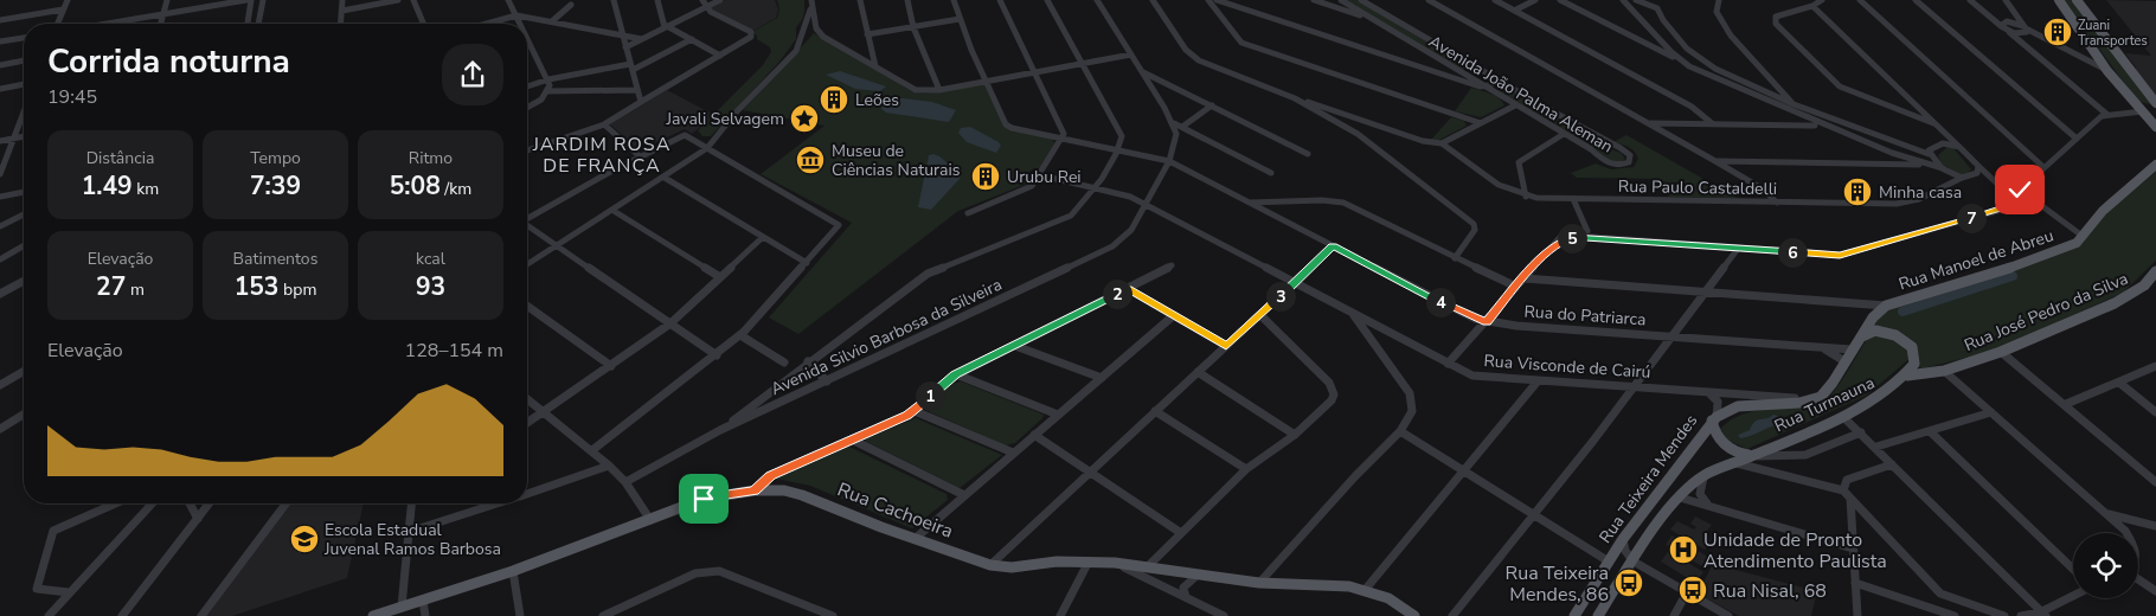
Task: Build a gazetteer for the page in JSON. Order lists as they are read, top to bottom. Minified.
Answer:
{"streets":{"main road":["Rua Manoel de Abreu","Rua José Pedro da Silva","Rua Turmauna","Rua Teixeira Mendes","Rua Cachoeira"],"street":["Avenida João Palma Aleman","Rua Paulo Castaldelli","Rua do Patriarca","Avenida Silvio Barbosa da Silveira","Rua Visconde de Cairú"]},"crossings":[["Rua José Pedro da Silva","Rua Turmauna"],["Rua do Patriarca","Avenida Silvio Barbosa da Silveira"],["Avenida Silvio Barbosa da Silveira","Rua Visconde de Cairú"],["Rua Visconde de Cairú","Rua Teixeira Mendes"]],"districts":["JARDIM ROSA DE FRANÇA"],"places":{"building":["Zuani Transportes","Leões","Urubu Rei","Minha casa"],"place":["Javali Selvagem"],"museum":["Museu de Ciências Naturais"],"school or university":["Escola Estadual Juvenal Ramos Barbosa"],"hospital":["Unidade de Pronto Atendimento Paulista"],"bus stop":["Rua Teixeira Mendes, 86","Rua Nisal, 68"]},"page":{"heading":["Corrida noturna","19:45"],"stats":[["Distância","1.49 km"],["Tempo","7:39"],["Ritmo","5:08 /km"],["Elevação","27 m"],["Batimentos","153 bpm"],["kcal","93"]],"pins":["7","5","6","2","3","4","1"],"chart":["Elevação","128–154 m"]}}
